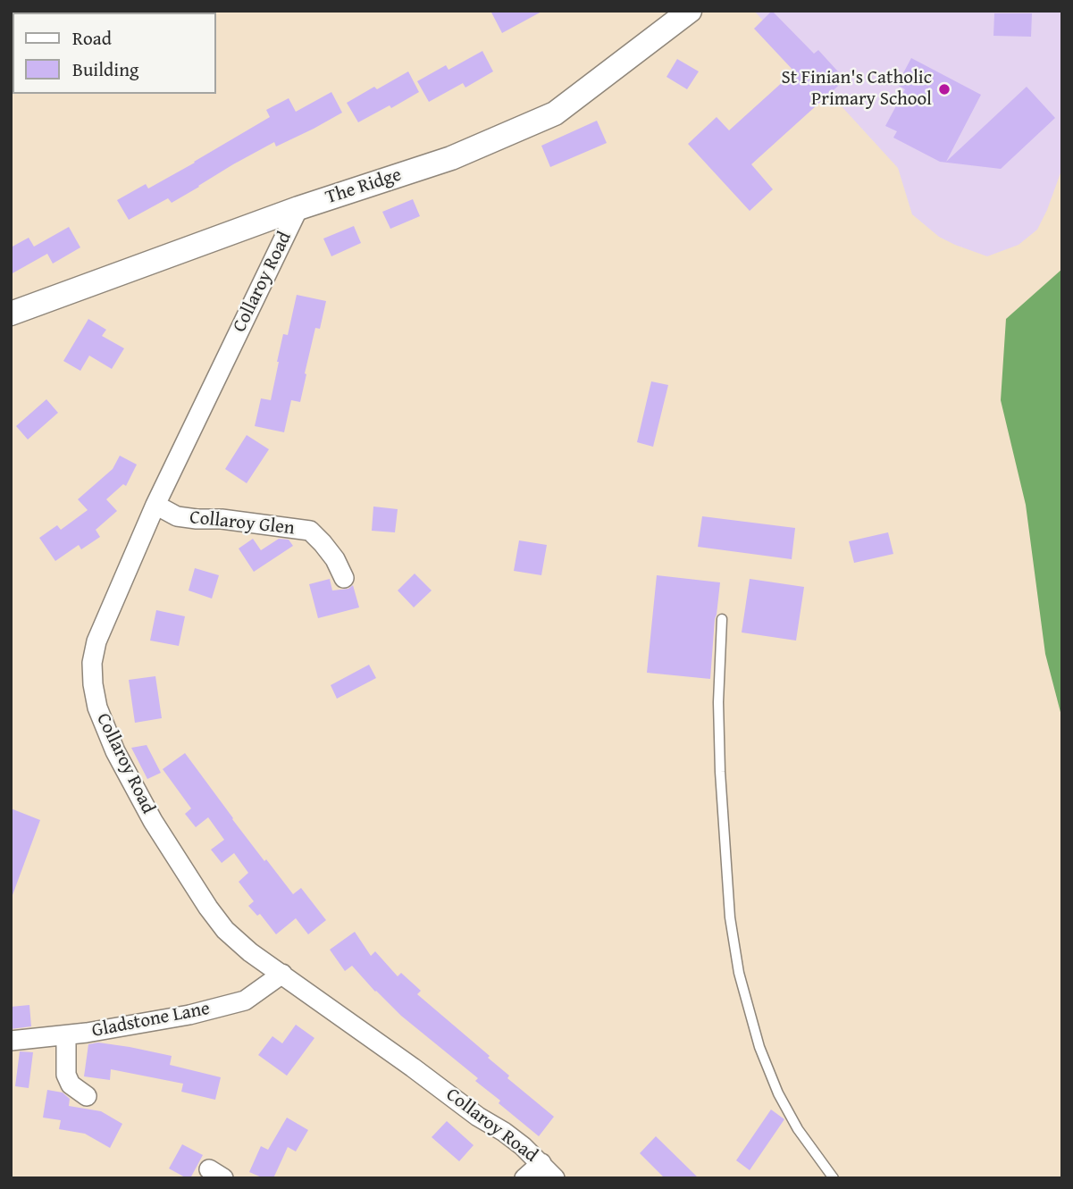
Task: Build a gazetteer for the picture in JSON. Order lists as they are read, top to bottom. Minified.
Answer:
{"streets":{"street":["The Ridge","Collaroy Road","Collaroy Glen","Gladstone Lane"]},"crossings":[["The Ridge","Collaroy Road"],["Collaroy Road","Collaroy Glen"],["Collaroy Road","Gladstone Lane"]],"places":["St Finian's Catholic Primary School"],"legend":["Road","Building"]}
